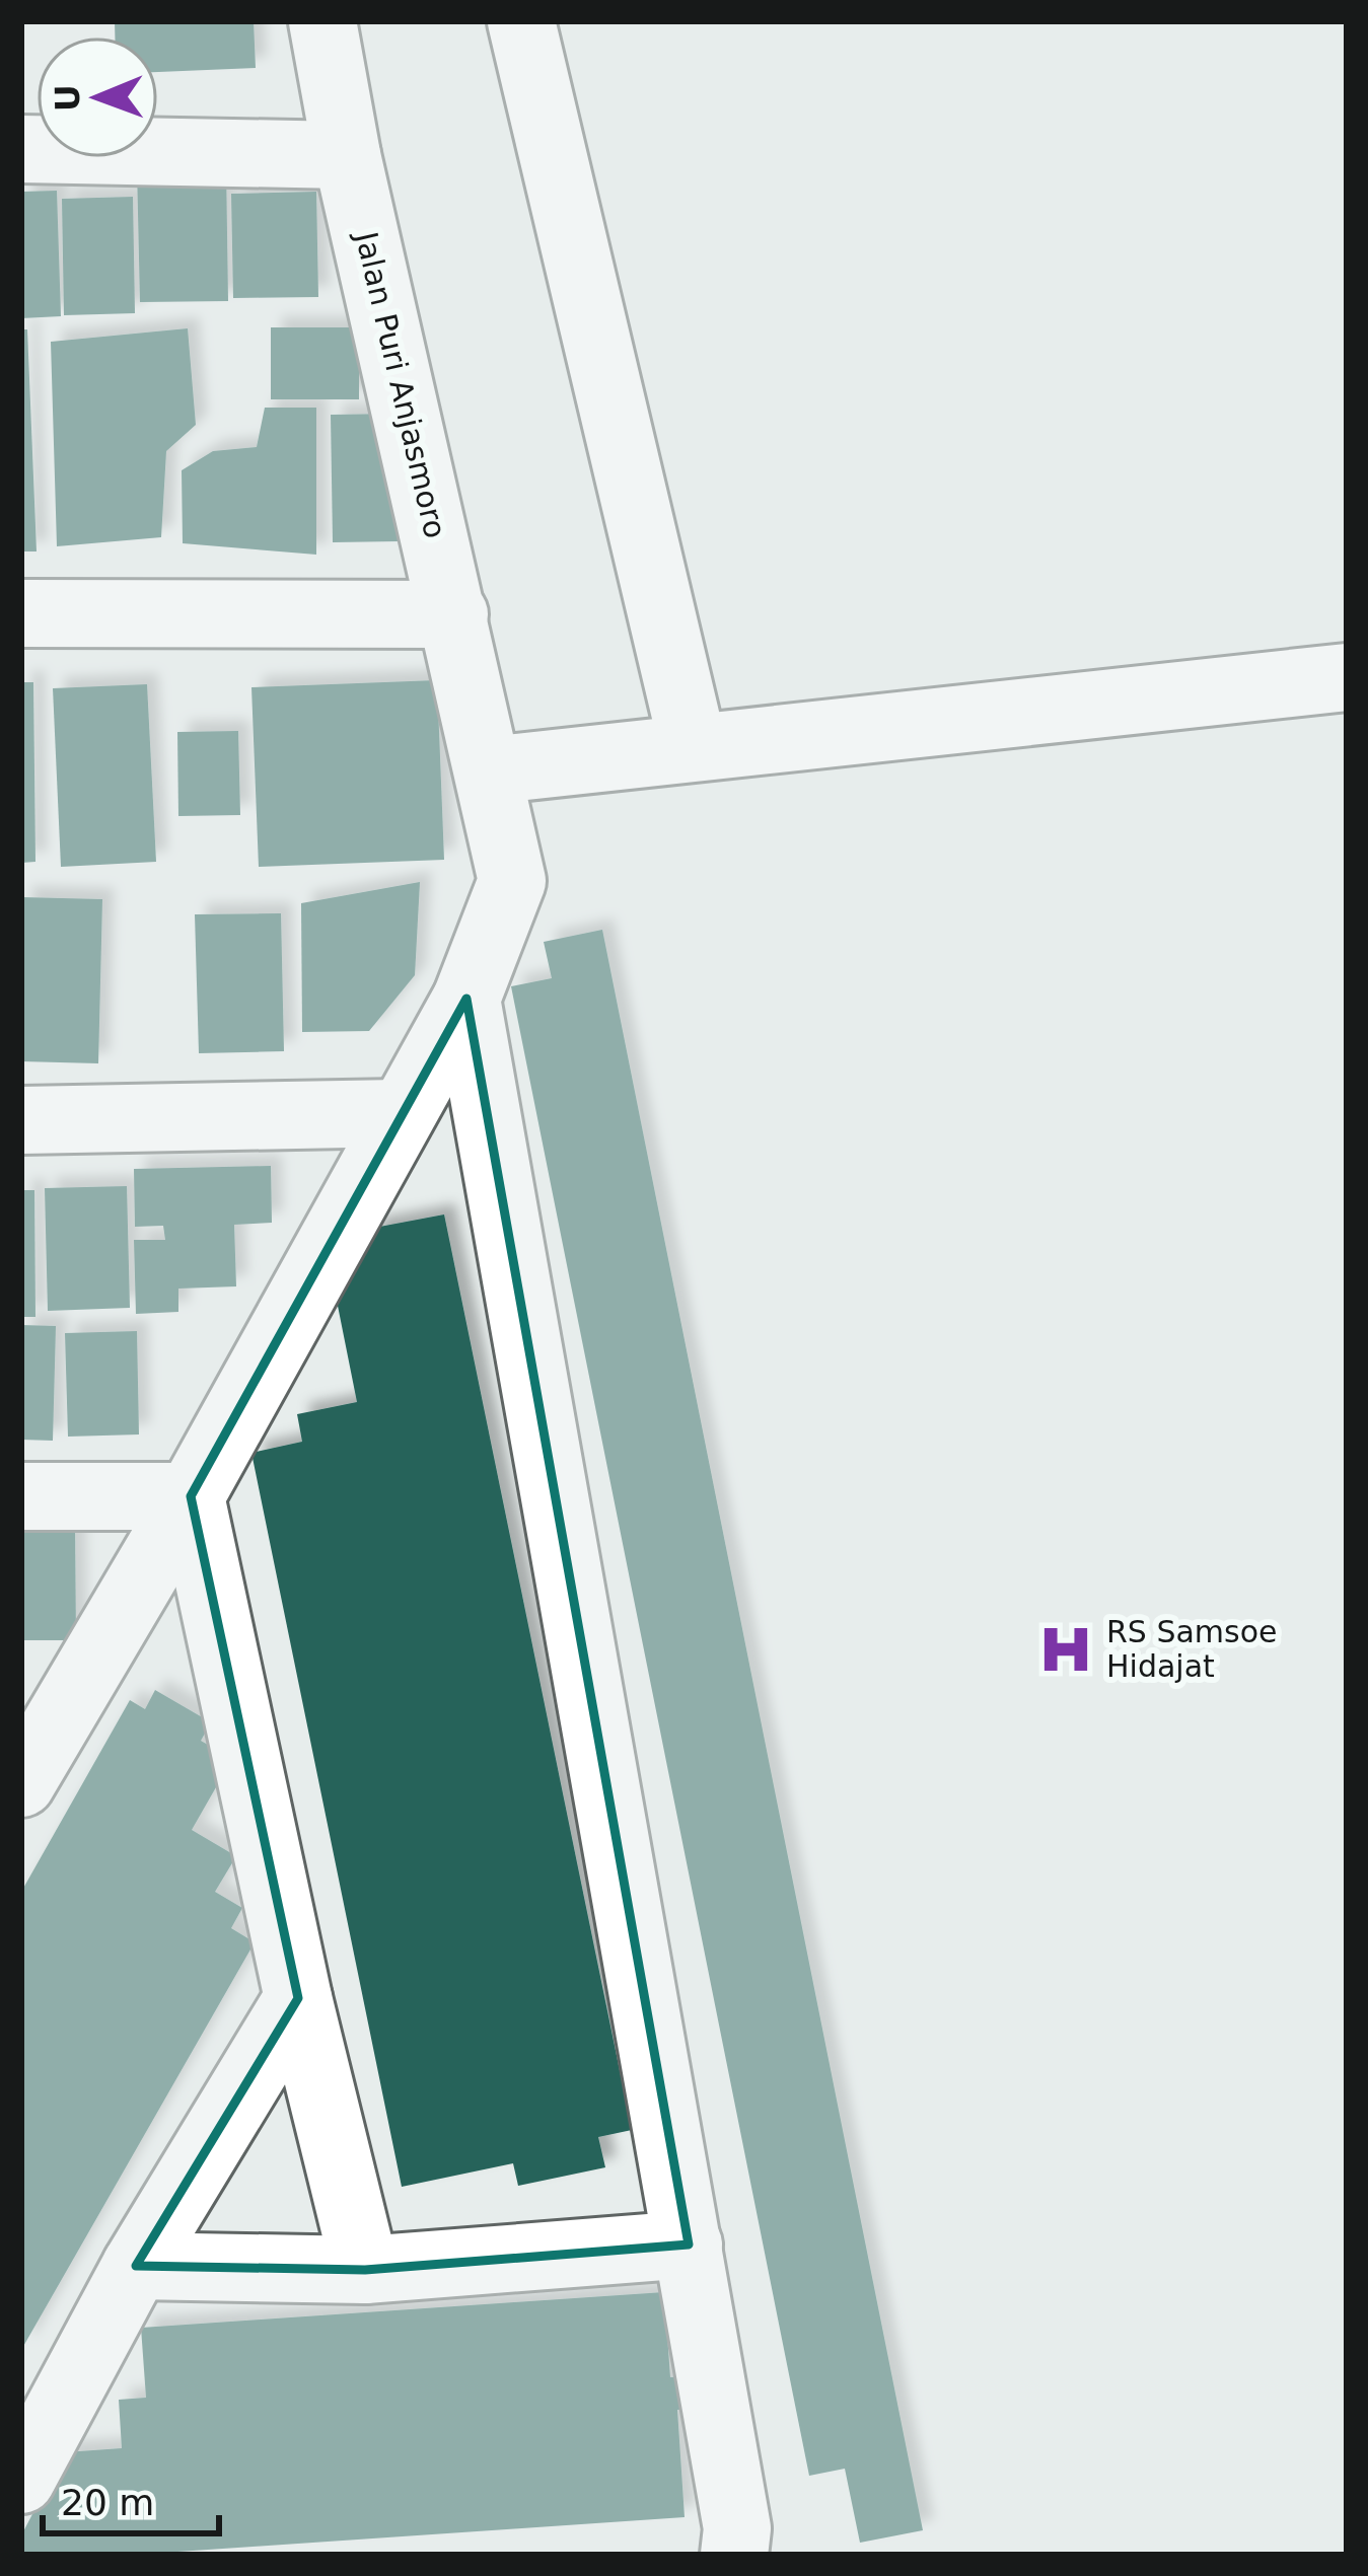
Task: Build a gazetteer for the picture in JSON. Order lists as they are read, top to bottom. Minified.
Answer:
{"streets":{"street":["Jalan Puri Anjasmoro"]},"places":{"hospital":["RS Samsoe Hidajat"]},"scale_bar":"20 m","north":"left"}
